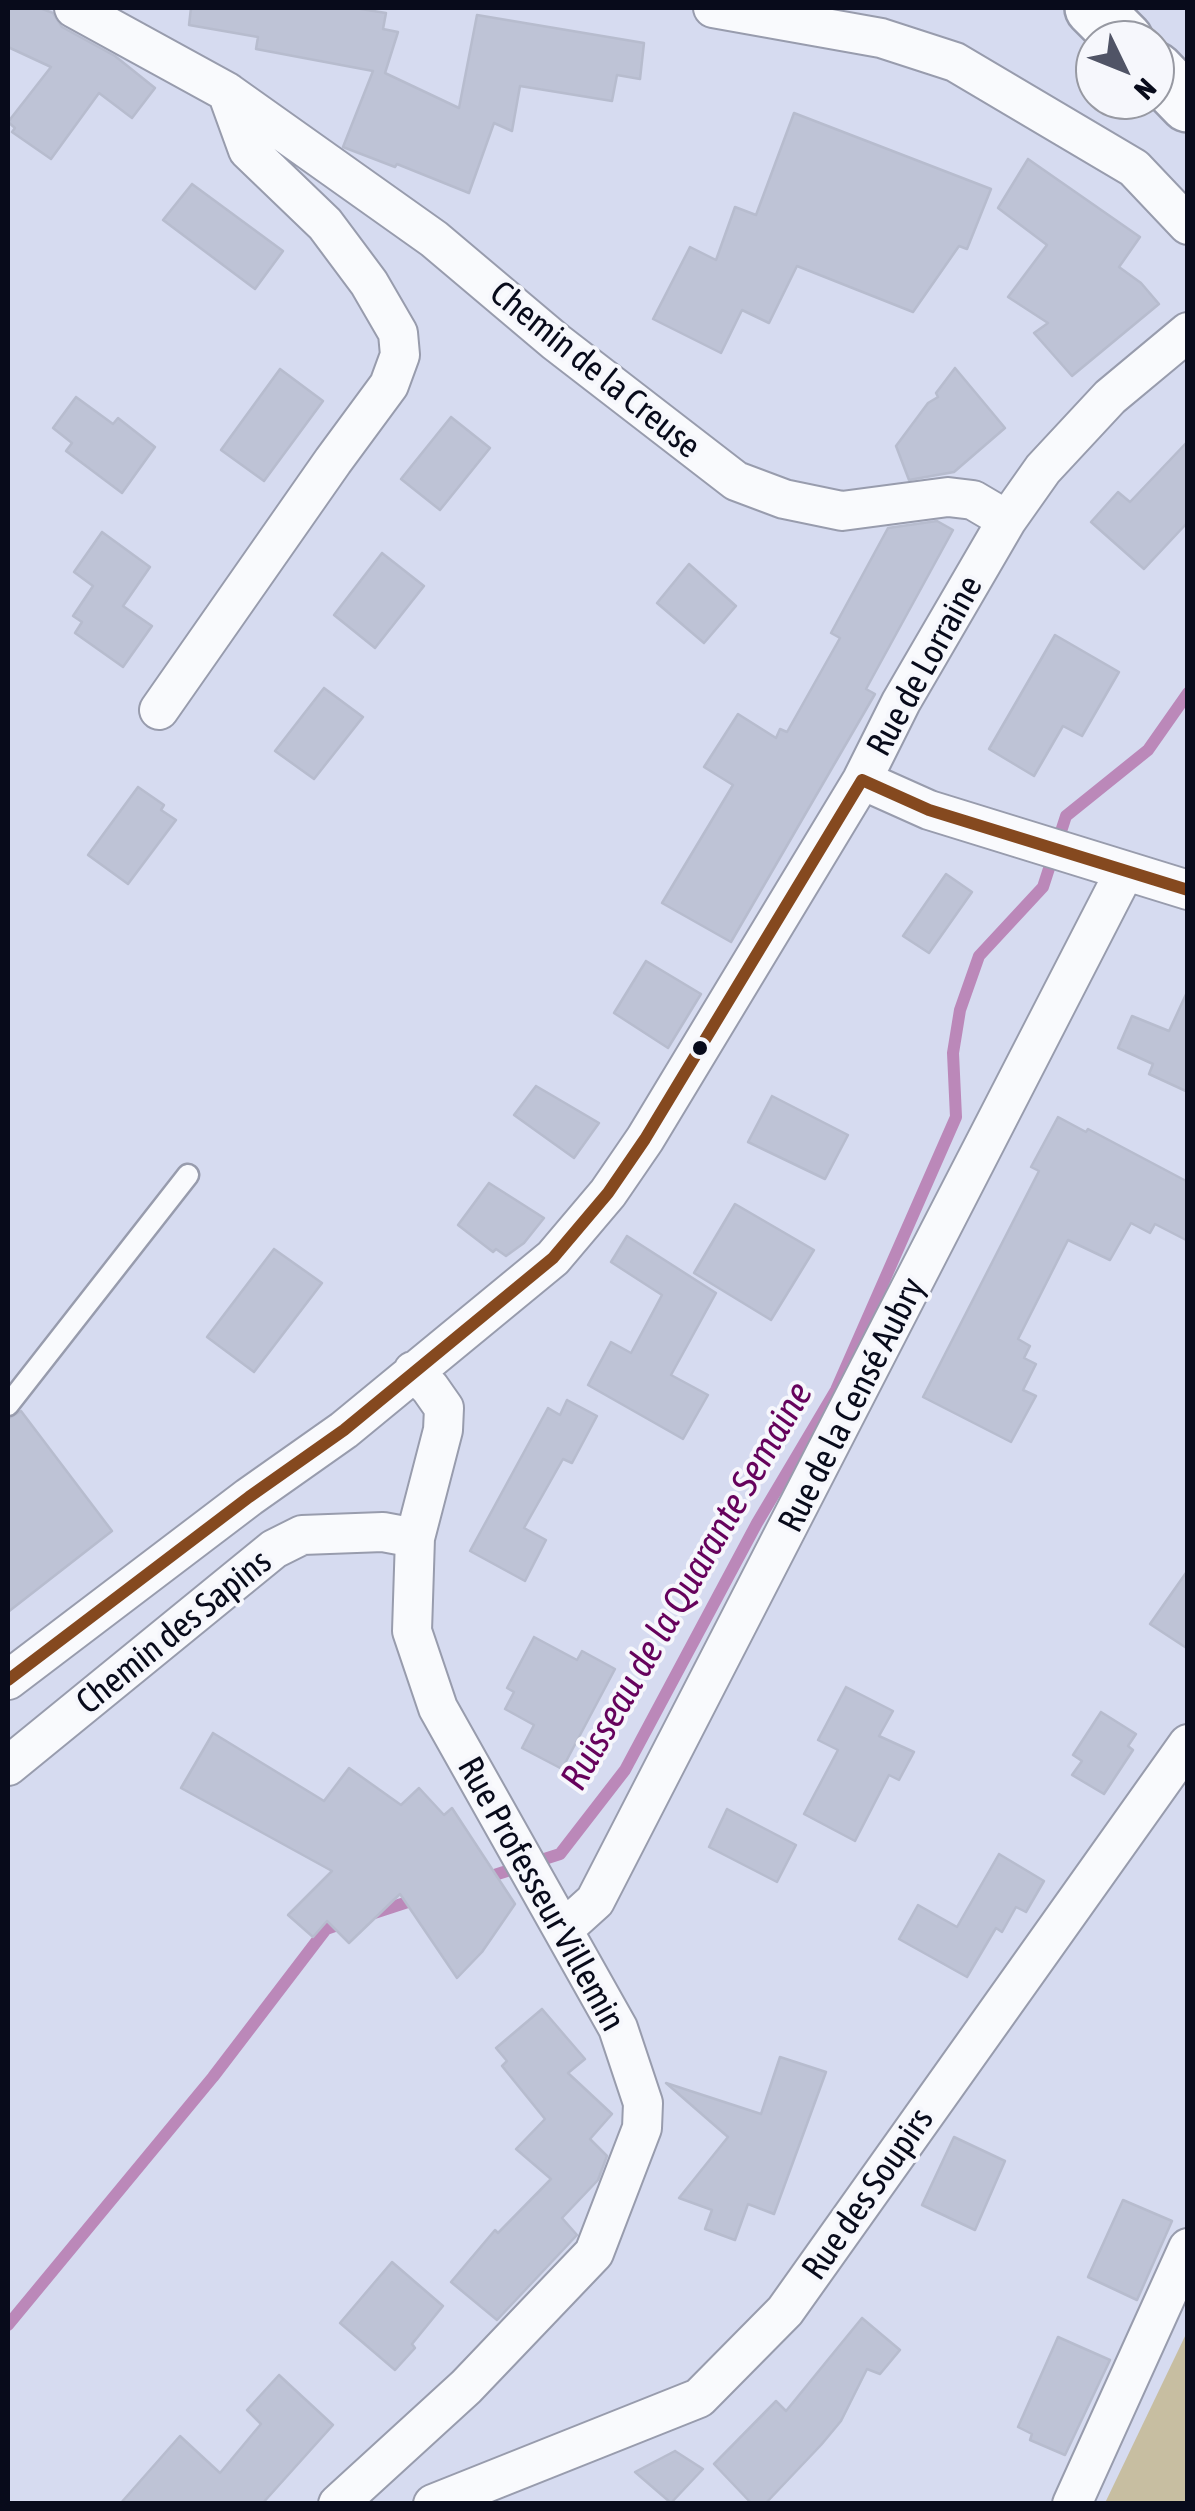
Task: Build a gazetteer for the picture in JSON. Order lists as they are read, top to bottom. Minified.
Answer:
{"streets":{"street":["Chemin de la Creuse","Rue de Lorraine","Rue de la Censé Aubry","Chemin des Sapins","Rue Professeur Villemin","Rue des Soupirs"]},"crossings":[["Chemin de la Creuse","Rue de Lorraine"],["Rue de Lorraine","Rue Professeur Villemin"],["Rue de la Censé Aubry","Rue Professeur Villemin"],["Chemin des Sapins","Rue Professeur Villemin"]],"water":["Ruisseau de la Quarante Semaine"],"north":"bottom right"}
